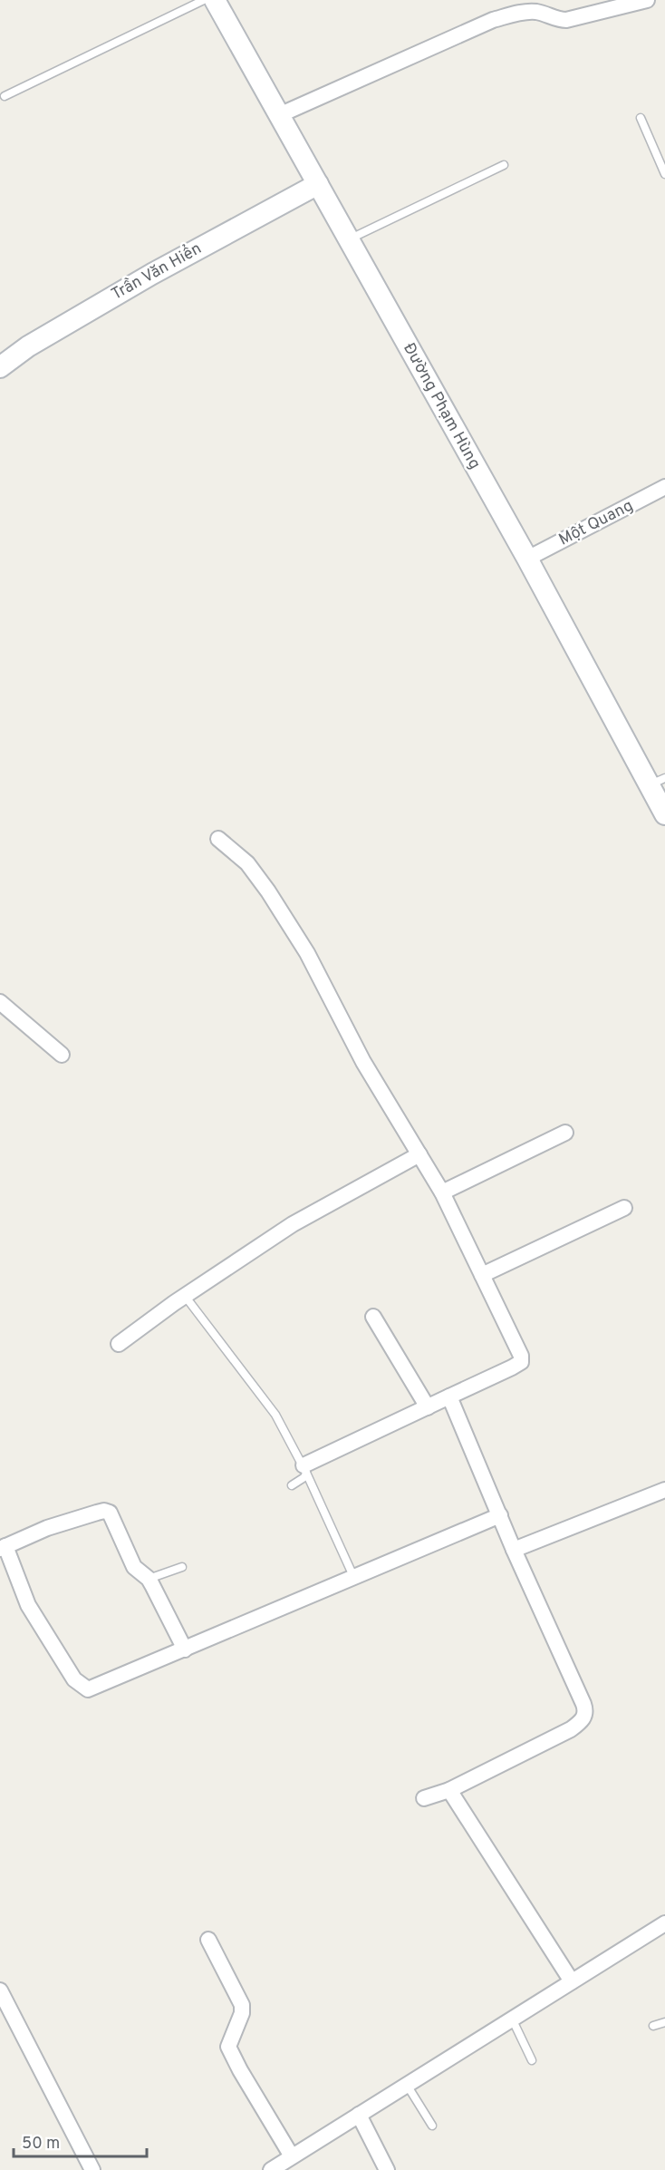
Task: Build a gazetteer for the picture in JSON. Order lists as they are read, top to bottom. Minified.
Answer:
{"streets":{"main road":["Trần Văn Hiển","Đường Phạm Hùng"],"street":["Một Quang"]},"crossings":[["Trần Văn Hiển","Đường Phạm Hùng"],["Đường Phạm Hùng","Một Quang"]],"scale_bar":"50 m"}
